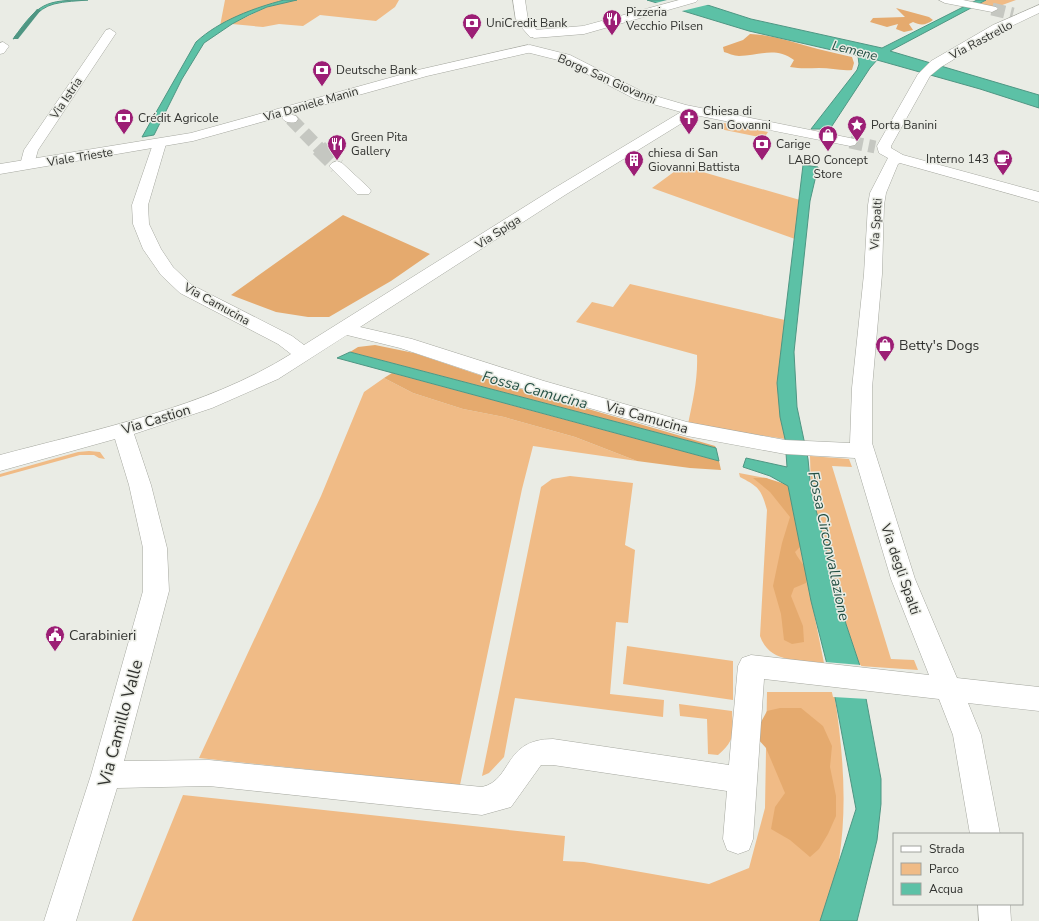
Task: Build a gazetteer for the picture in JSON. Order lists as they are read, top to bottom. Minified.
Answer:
{"streets":{"street":["Via Rastrello","Borgo San Giovanni","Via Istria","Via Daniele Manin","Viale Trieste","Via Spalti","Via Spiga","Via Camucina","Via Castion","Via degli Spalti","Via Camillo Valle"]},"crossings":[["Via Rastrello","Via Spalti"],["Borgo San Giovanni","Via Daniele Manin"],["Borgo San Giovanni","Via Spiga"],["Via Istria","Viale Trieste"],["Via Daniele Manin","Viale Trieste"],["Via Daniele Manin","Via Camucina"],["Viale Trieste","Via Camucina"],["Via Spalti","Via degli Spalti"],["Via Spiga","Via Camucina"],["Via Spiga","Via Castion"],["Via Camucina","Via Castion"],["Via Camucina","Via degli Spalti"],["Via Castion","Via Camillo Valle"]],"water":["Lemene","Fossa Camucina","Fossa Circonvallazione"],"places":{"restaurant":["Pizzeria Vecchio Pilsen","Green Pita Gallery"],"bank":["UniCredit Bank","Deutsche Bank","Crédit Agricole","Carige"],"church":["Chiesa di San Govanni"],"place":["Porta Banini"],"shop":["LABO Concept Store","Betty's Dogs"],"cafe":["Interno 143"],"building":["chiesa di San Giovanni Battista"],"public building":["Carabinieri"]},"legend":["Strada","Parco","Acqua"]}
